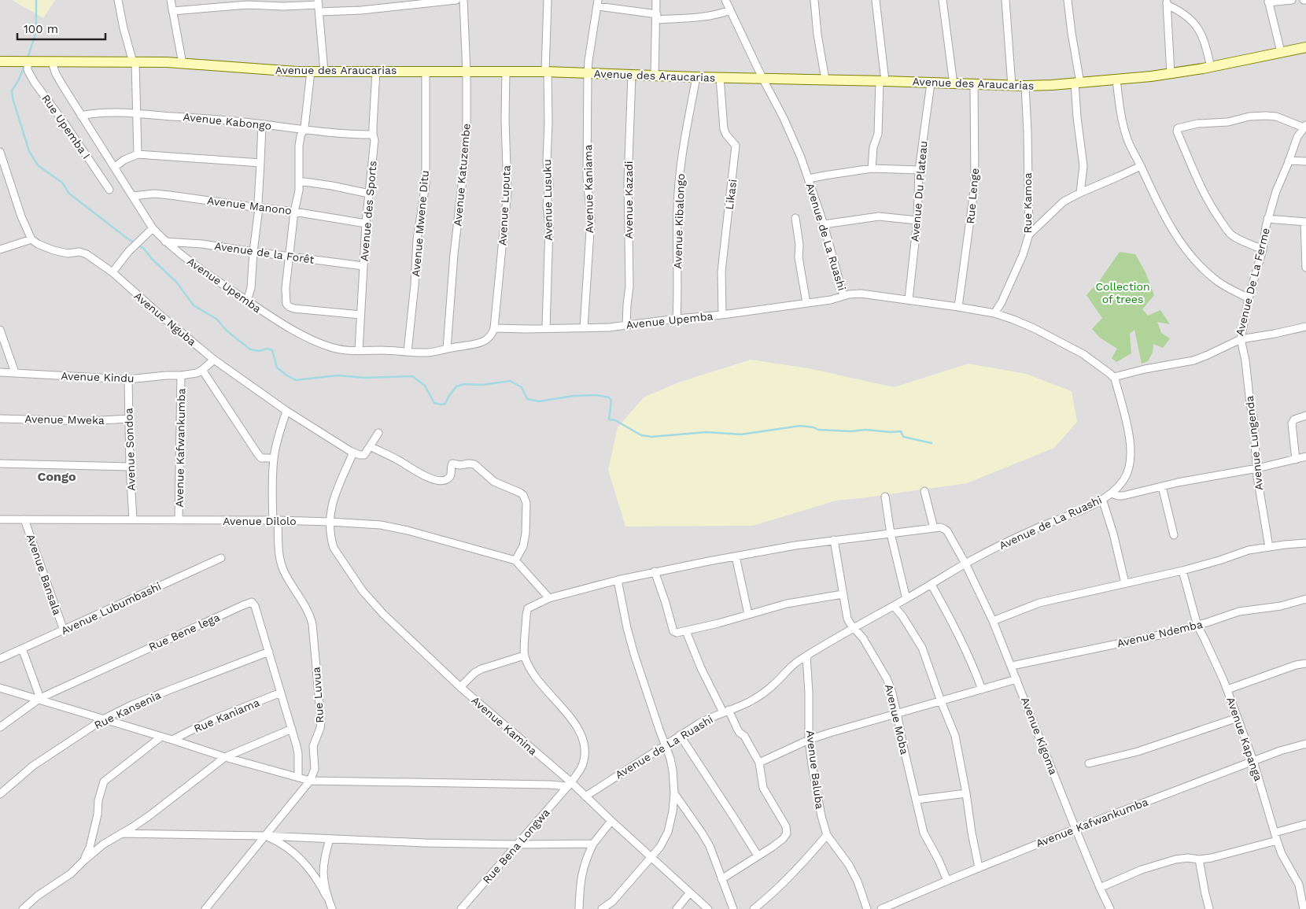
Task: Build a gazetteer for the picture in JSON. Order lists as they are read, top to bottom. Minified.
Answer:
{"streets":{"street":["Avenue des Araucarias","Avenue Kabongo","Rue Upemba I","Avenue Katuzembe","Avenue Kaniama","Avenue Du Plateau","Likasi","Rue Lenge","Avenue Lusuku","Avenue Kazadi","Rue Kamoa","Avenue Manono","Avenue Luputa","Avenue des Sports","Avenue Kibalongo","Avenue Mwene Ditu","Avenue de La Ruashi","Avenue de la Forêt","Avenue De La Ferme","Avenue Upemba","Avenue Nguba","Avenue Kindu","Avenue Mweka","Avenue Lungenda","Avenue Kafwankumba","Avenue Sondoa","Avenue Dilolo","Avenue Bansala","Avenue Lubumbashi","Rue Bene lega","Avenue Ndemba","Rue Luvua","Rue Kansenia","Rue Kaniama","Avenue Moba","Avenue Kamina","Avenue Kigoma","Avenue Kapanga","Avenue Baluba","Rue Bena Longwa"]},"crossings":[["Avenue des Araucarias","Rue Upemba I"],["Avenue des Araucarias","Avenue Katuzembe"],["Avenue des Araucarias","Avenue Kaniama"],["Avenue des Araucarias","Avenue Du Plateau"],["Avenue des Araucarias","Likasi"],["Avenue des Araucarias","Rue Lenge"],["Avenue des Araucarias","Avenue Lusuku"],["Avenue des Araucarias","Avenue Kazadi"],["Avenue des Araucarias","Rue Kamoa"],["Avenue des Araucarias","Avenue Luputa"],["Avenue des Araucarias","Avenue des Sports"],["Avenue des Araucarias","Avenue Kibalongo"],["Avenue des Araucarias","Avenue Mwene Ditu"],["Avenue des Araucarias","Avenue de La Ruashi"],["Avenue des Araucarias","Avenue Upemba"],["Avenue Kabongo","Avenue des Sports"],["Avenue Kabongo","Avenue Upemba"],["Avenue Katuzembe","Avenue Upemba"],["Avenue Kaniama","Avenue Upemba"],["Avenue Du Plateau","Avenue de La Ruashi"],["Likasi","Avenue Upemba"],["Rue Lenge","Avenue de La Ruashi"],["Avenue Lusuku","Avenue Upemba"],["Avenue Kazadi","Avenue Upemba"],["Rue Kamoa","Avenue de La Ruashi"],["Avenue Manono","Avenue des Sports"],["Avenue Manono","Avenue Upemba"],["Avenue Luputa","Avenue Upemba"],["Avenue des Sports","Avenue de la Forêt"],["Avenue des Sports","Avenue Upemba"],["Avenue Kibalongo","Avenue Upemba"],["Avenue Mwene Ditu","Avenue Upemba"],["Avenue de La Ruashi","Avenue De La Ferme"],["Avenue de La Ruashi","Avenue Upemba"],["Avenue de La Ruashi","Avenue Moba"],["Avenue de La Ruashi","Avenue Kamina"],["Avenue de La Ruashi","Avenue Kigoma"],["Avenue de La Ruashi","Avenue Baluba"],["Avenue de la Forêt","Avenue Upemba"],["Avenue De La Ferme","Avenue Lungenda"],["Avenue Nguba","Avenue Kindu"],["Avenue Nguba","Rue Luvua"],["Avenue Nguba","Avenue Kamina"],["Avenue Kindu","Avenue Kafwankumba"],["Avenue Kindu","Avenue Sondoa"],["Avenue Mweka","Avenue Sondoa"],["Avenue Kafwankumba","Avenue Dilolo"],["Avenue Kafwankumba","Avenue Moba"],["Avenue Kafwankumba","Avenue Kigoma"],["Avenue Kafwankumba","Avenue Kapanga"],["Avenue Sondoa","Avenue Dilolo"],["Avenue Dilolo","Avenue Bansala"],["Avenue Dilolo","Rue Luvua"],["Avenue Dilolo","Avenue Kamina"],["Avenue Bansala","Avenue Lubumbashi"],["Rue Bene lega","Rue Kansenia"],["Rue Bene lega","Rue Kaniama"],["Avenue Ndemba","Avenue Kigoma"],["Avenue Ndemba","Avenue Kapanga"],["Avenue Kamina","Rue Bena Longwa"]],"districts":["Congo"],"parks":["Collection of trees"],"scale_bar":"100 m"}
